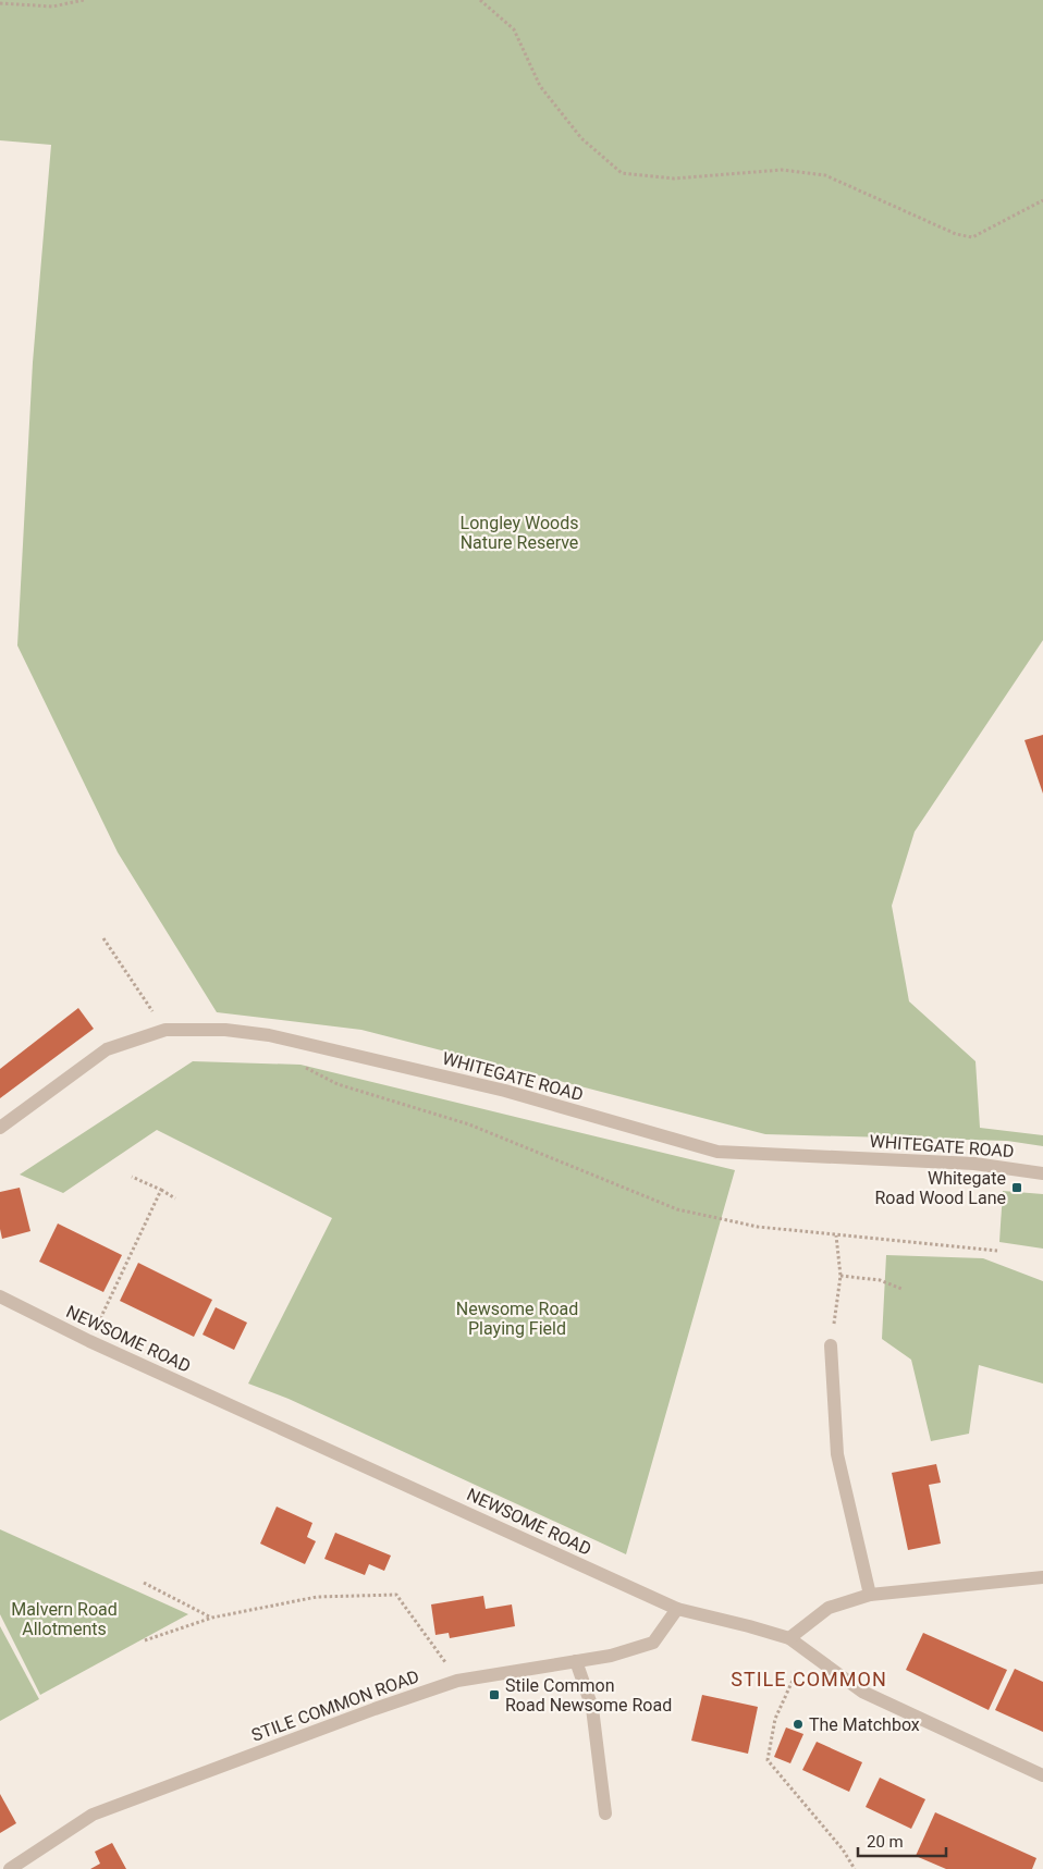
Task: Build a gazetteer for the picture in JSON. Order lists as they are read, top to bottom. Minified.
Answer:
{"streets":{"street":["WHITEGATE ROAD","NEWSOME ROAD","STILE COMMON ROAD"]},"crossings":[["NEWSOME ROAD","STILE COMMON ROAD"]],"districts":["STILE COMMON"],"parks":["Longley Woods Nature Reserve","Newsome Road Playing Field","Malvern Road Allotments"],"places":{"transit":["Whitegate Road Wood Lane","Stile Common Road Newsome Road"],"other":["The Matchbox"]},"scale_bar":"20 m"}
